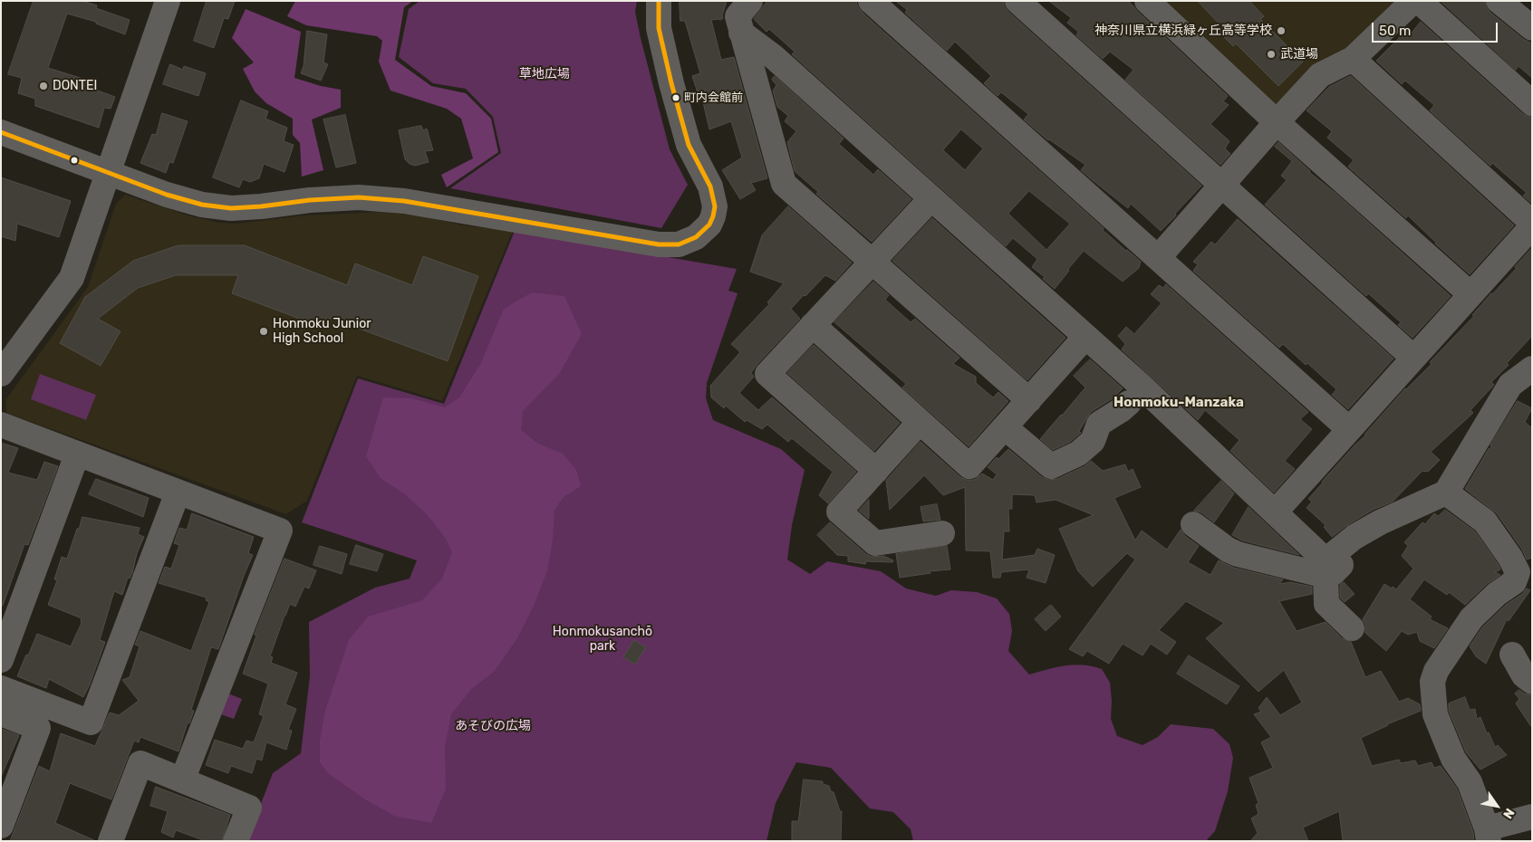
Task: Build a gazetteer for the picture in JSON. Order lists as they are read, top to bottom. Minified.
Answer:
{"districts":["Honmoku-Manzaka"],"parks":["草地広場","Honmokusanchō park","あそびの広場"],"places":["神奈川県立横浜緑ヶ丘高等学校","武道場","DONTEI","町内会館前","Honmoku Junior High School"],"scale_bar":"50 m","north":"bottom right"}
